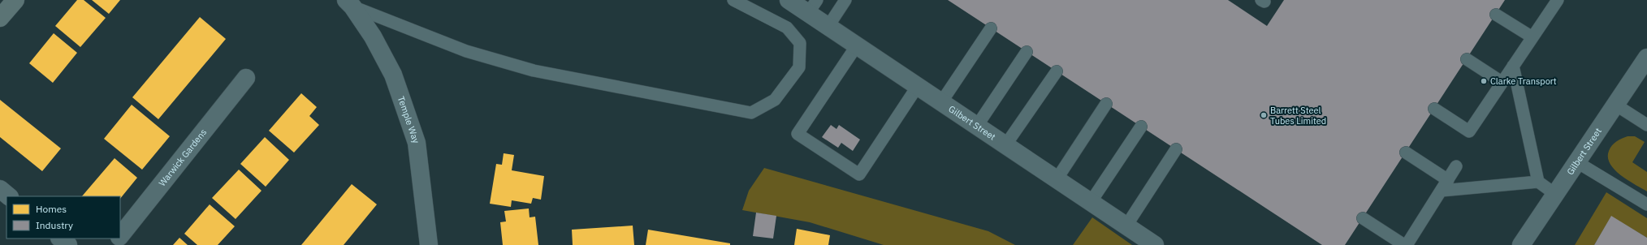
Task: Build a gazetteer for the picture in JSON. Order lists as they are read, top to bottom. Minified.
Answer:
{"streets":{"street":["Temple Way","Gilbert Street","Warwick Gardens"]},"places":["Clarke Transport","Barrett Steel Tubes Limited"],"legend":["Homes","Industry"]}
